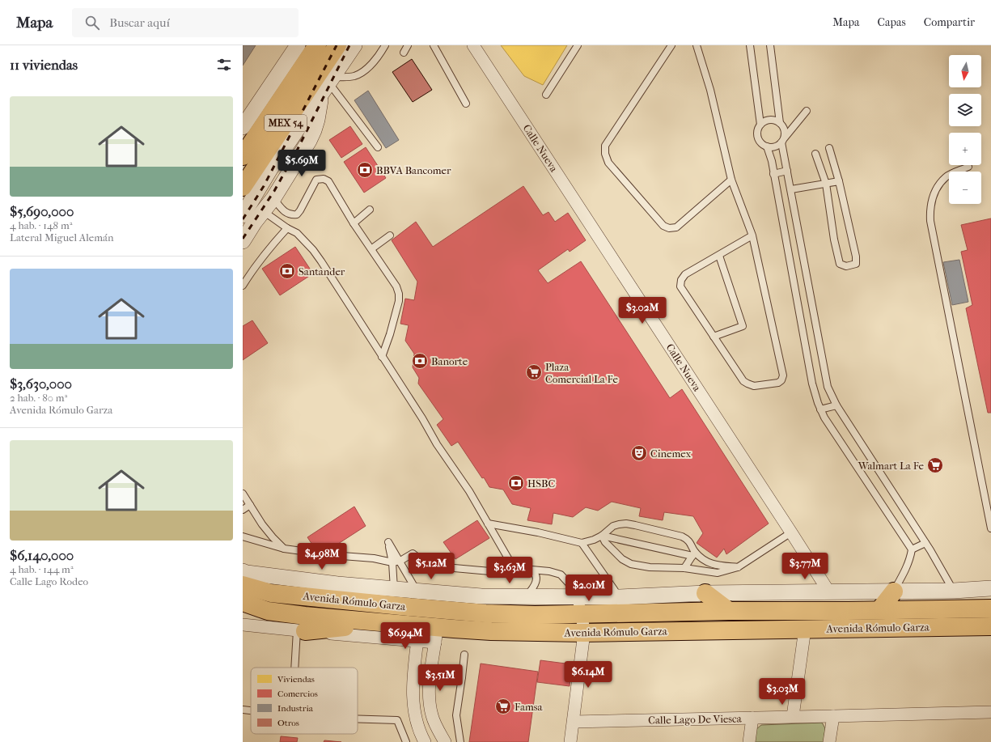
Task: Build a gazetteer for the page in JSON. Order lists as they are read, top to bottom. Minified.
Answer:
{"streets":{"main road":["MEX 54","Avenida Rómulo Garza"],"street":["Calle Nueva","Calle Lago De Viesca"]},"places":{"bank":["BBVA Bancomer","Santander","Banorte","HSBC"],"supermarket":["Plaza Comercial La Fe","Walmart La Fe","Famsa"],"theatre":["Cinemex"]},"legend":["Viviendas","Comercios","Industria","Otros"],"north":"bottom","page":{"header":"Mapa","search":"Buscar aquí","nav":["Mapa","Capas","Compartir"],"heading":"11 viviendas","map_buttons":["+","−"],"list":[{"name":"$5,690,000","note":"4 hab. · 148 m² · Lateral Miguel Alemán"},{"name":"$3,630,000","note":"2 hab. · 80 m² · Avenida Rómulo Garza"},{"name":"$6,140,000","note":"4 hab. · 144 m² · Calle Lago Rodeo"}],"price":["$5.69M","$3.02M","$4.98M","$5.12M","$3.77M","$3.63M","$2.01M","$6.94M","$6.14M","$3.51M","$3.03M"]}}
